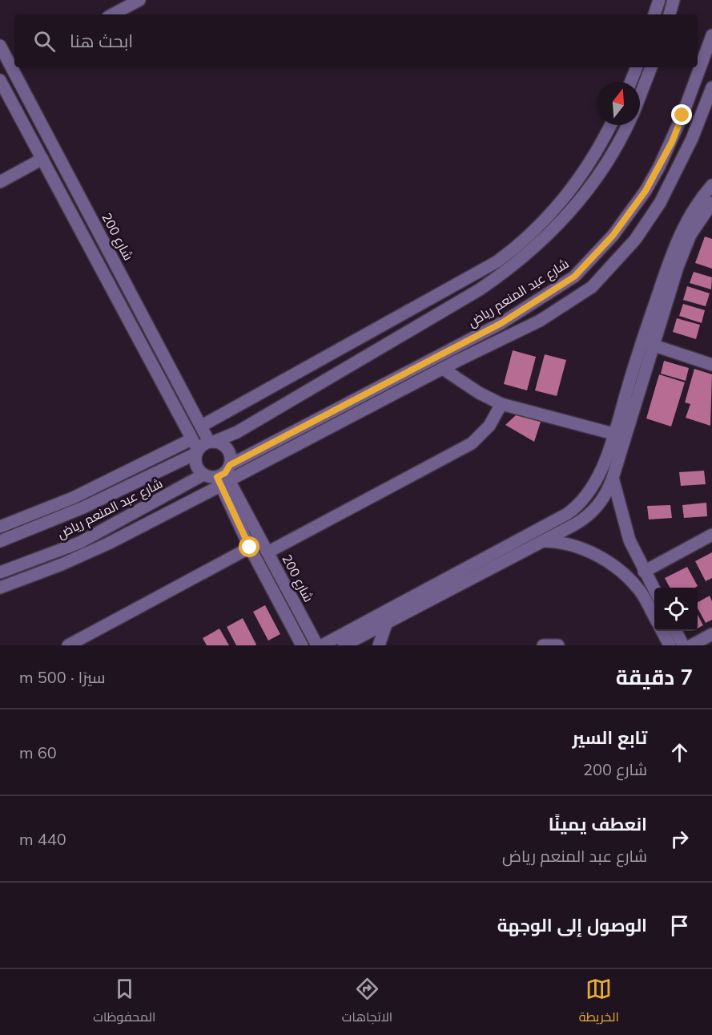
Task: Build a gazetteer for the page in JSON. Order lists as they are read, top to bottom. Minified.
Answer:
{"streets":{"street":["شارع 200","شارع عبد المنعم رياض"]},"crossings":[["شارع 200","شارع عبد المنعم رياض"]],"north":"top","page":{"search":"ابحث هنا","heading":["7 دقيقة","سيرًا · 500 m"],"list":[["تابع السير","شارع 200","60 m"],["انعطف يمينًا","شارع عبد المنعم رياض","440 m"],"الوصول إلى الوجهة"],"nav":["الخريطة","الاتجاهات","المحفوظات"]}}
